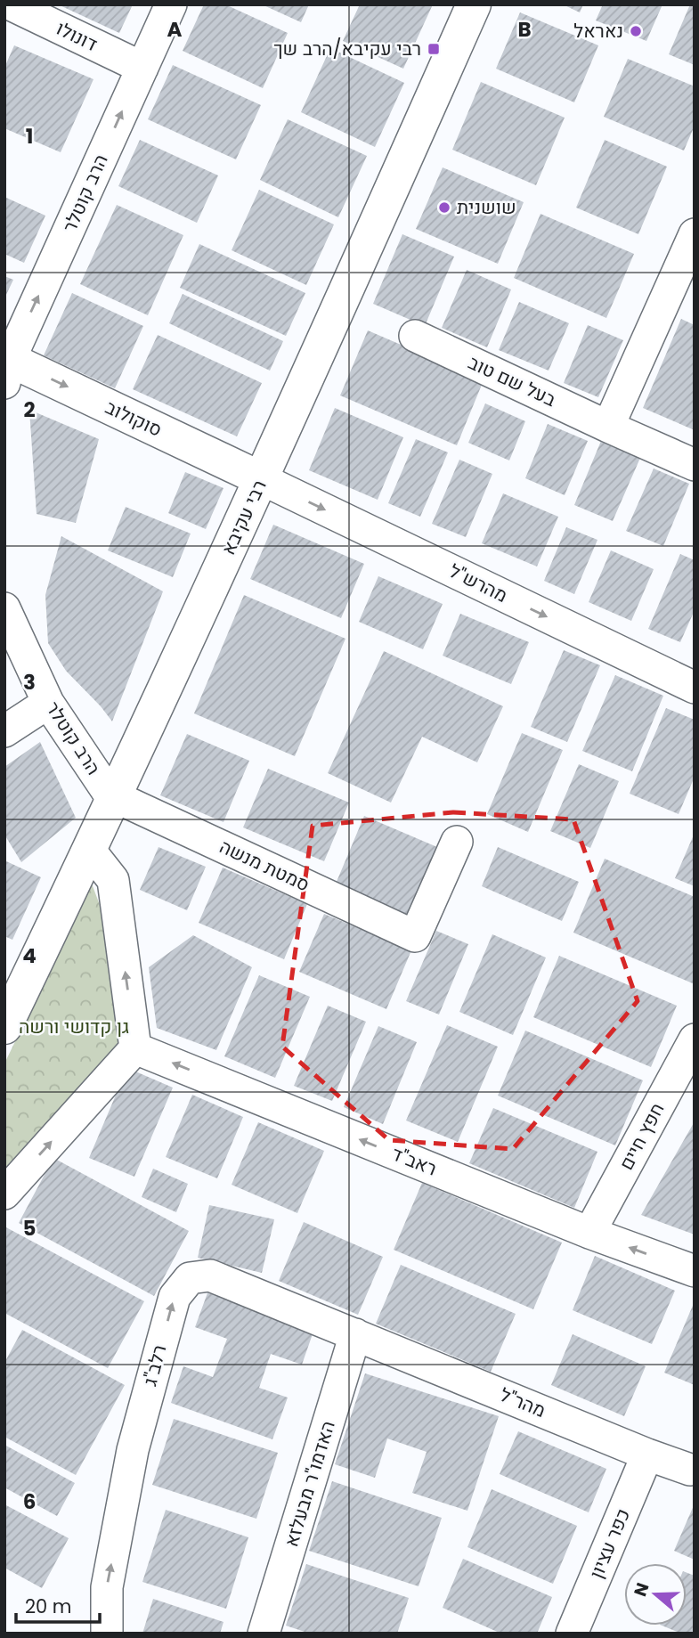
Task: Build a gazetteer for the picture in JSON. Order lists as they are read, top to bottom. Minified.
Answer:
{"streets":{"street":["דונולו","הרב קוטלר","בעל שם טוב","סוקולוב","רבי עקיבא","מהרש\"ל","סמטת מנשה","חפץ חיים","ראב\"ד","רלב\"ג","מהר\"ל","האדמו\"ר מבעלזא","כפר עציון"]},"crossings":[["דונולו","הרב קוטלר"],["הרב קוטלר","סוקולוב"],["הרב קוטלר","רבי עקיבא"],["הרב קוטלר","סמטת מנשה"],["סוקולוב","רבי עקיבא"],["סוקולוב","מהרש\"ל"],["רבי עקיבא","מהרש\"ל"],["רבי עקיבא","סמטת מנשה"],["חפץ חיים","ראב\"ד"],["רלב\"ג","מהר\"ל"],["רלב\"ג","האדמו\"ר מבעלזא"],["מהר\"ל","האדמו\"ר מבעלזא"],["מהר\"ל","כפר עציון"]],"one_way":["הרב קוטלר","סוקולוב","מהרש\"ל","ראב\"ד"],"parks":["גן קדושי ורשה"],"places":{"other":["נאראל","שושנית"],"transit":["רבי עקיבא/הרב שך"]},"scale_bar":"20 m","north":"left","grid":{"columns":["A","B"],"rows":["1","2","3","4","5","6"]}}
